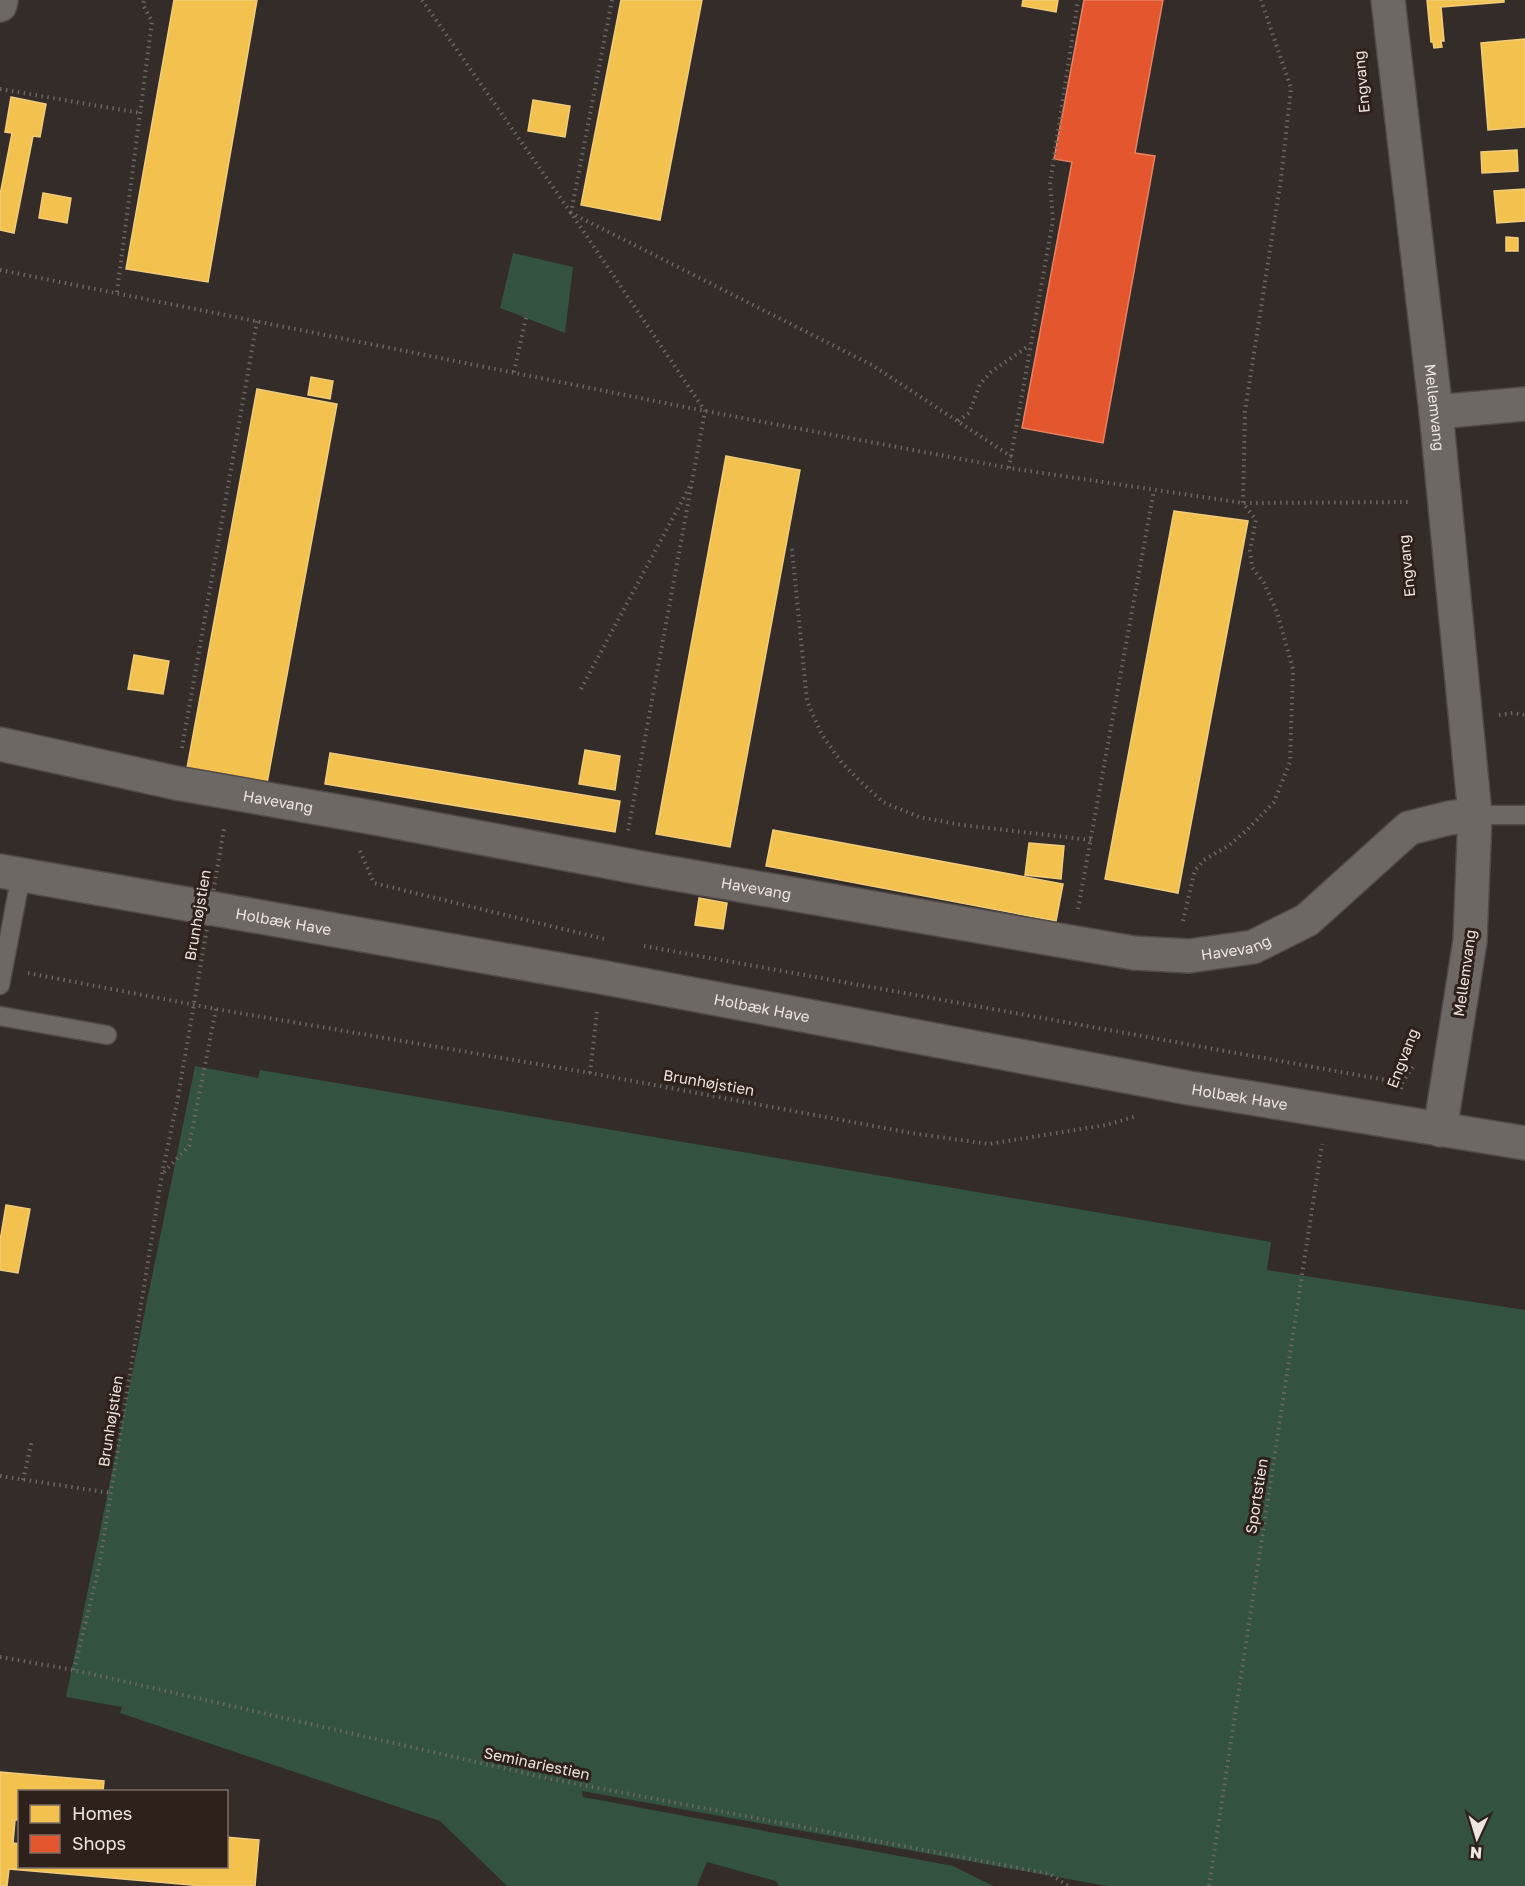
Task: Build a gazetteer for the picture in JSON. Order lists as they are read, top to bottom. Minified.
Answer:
{"streets":{"street":["Mellemvang","Havevang","Holbæk Have"],"path":["Engvang","Brunhøjstien","Sportstien","Seminariestien"]},"crossings":[["Engvang","Holbæk Have"],["Mellemvang","Havevang"],["Mellemvang","Holbæk Have"],["Brunhøjstien","Seminariestien"],["Holbæk Have","Sportstien"]],"legend":["Homes","Shops"],"north":"bottom"}
